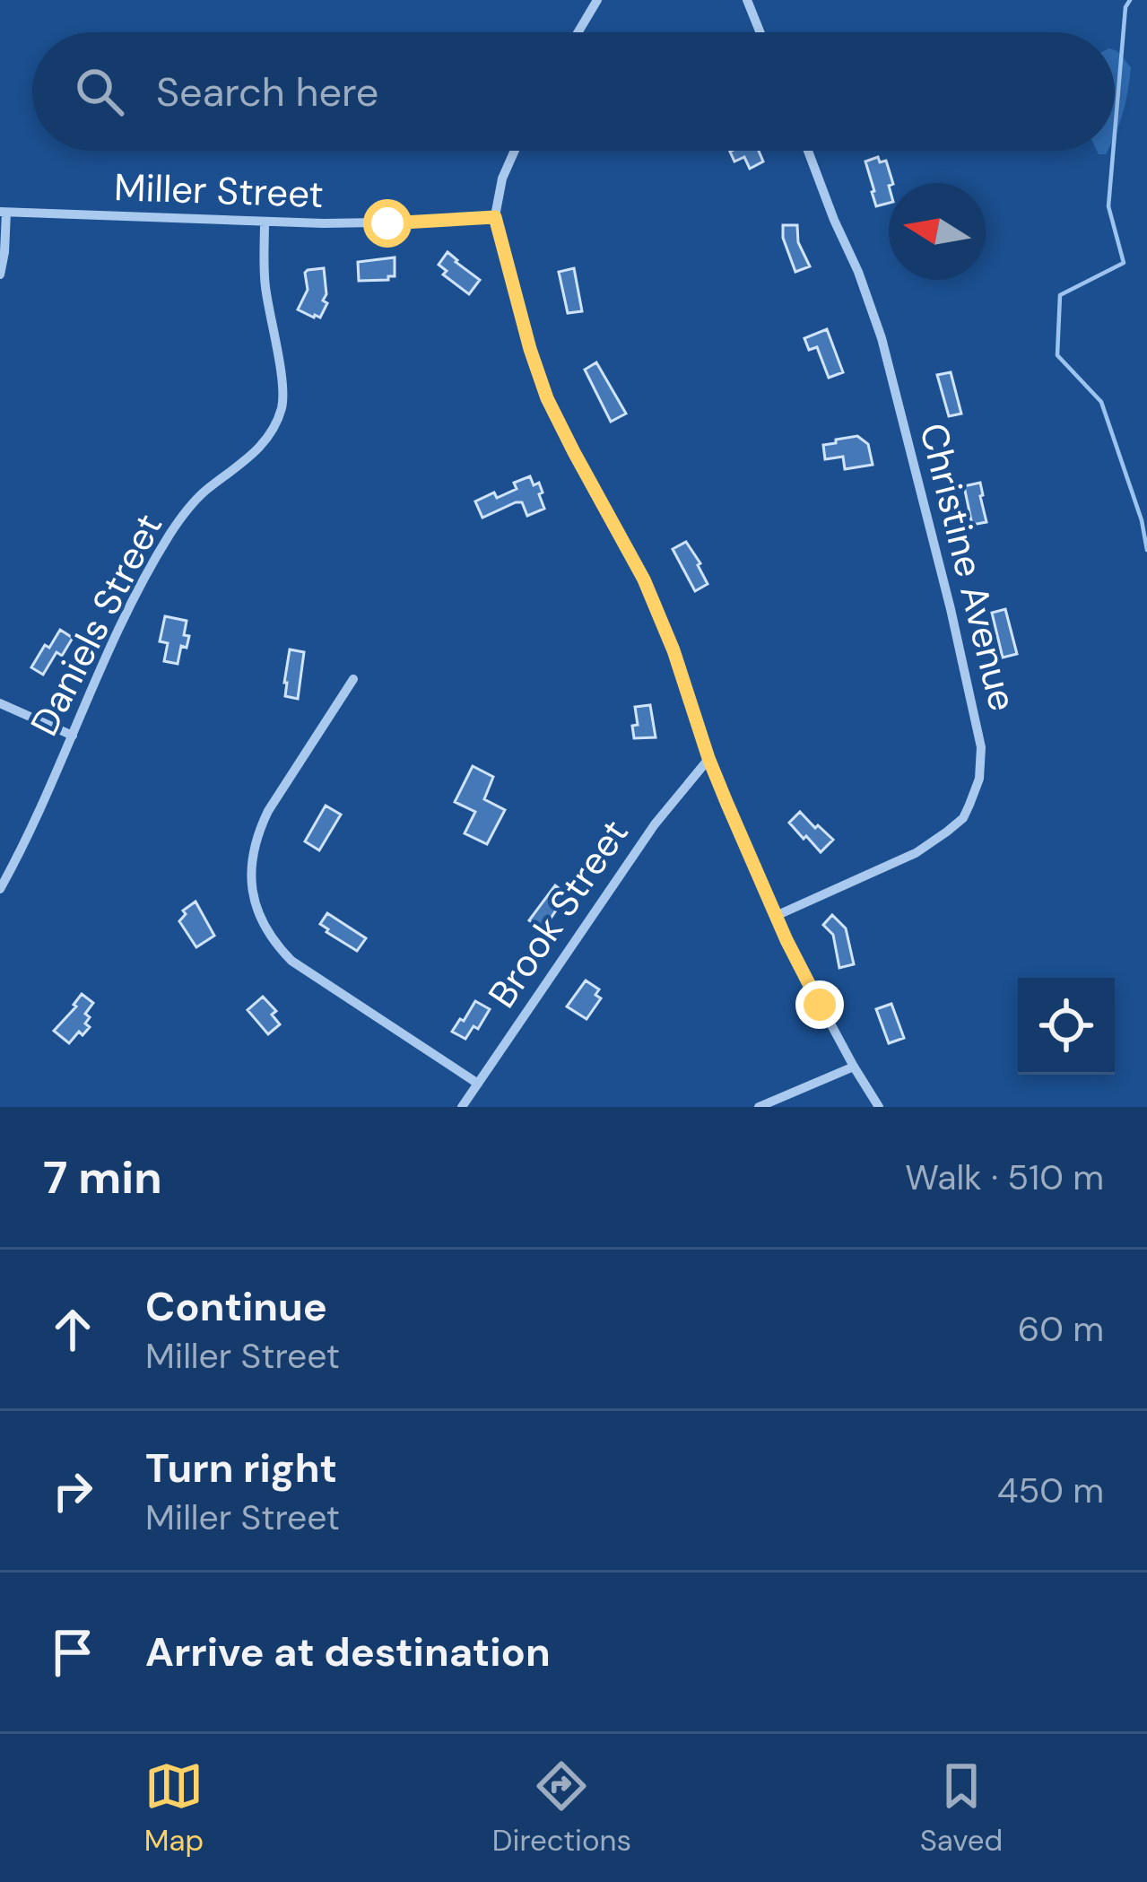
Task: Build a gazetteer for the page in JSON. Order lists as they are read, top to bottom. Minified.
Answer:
{"streets":{"street":["Miller Street","Christine Avenue","Daniels Street","Brook Street"]},"crossings":[["Miller Street","Daniels Street"]],"north":"left","page":{"search":"Search here","heading":["7 min","Walk · 510 m"],"list":[["Continue","Miller Street","60 m"],["Turn right","Miller Street","450 m"],"Arrive at destination"],"nav":["Map","Directions","Saved"]}}
